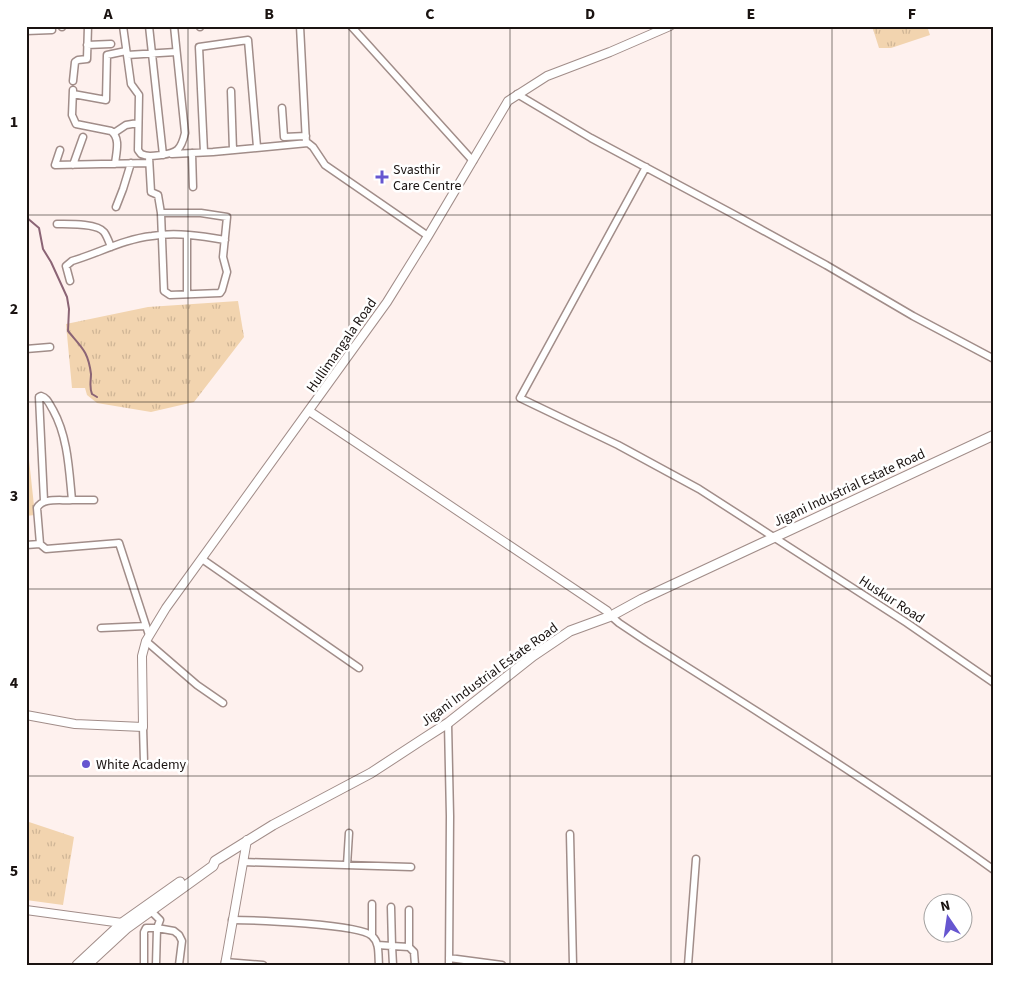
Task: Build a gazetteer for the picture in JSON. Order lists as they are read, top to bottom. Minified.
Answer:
{"streets":{"main road":["Jigani Industrial Estate Road"],"street":["Hullimangala Road","Huskur Road"]},"crossings":[["Jigani Industrial Estate Road","Huskur Road"]],"places":{"health":["Svasthir Care Centre"],"other":["White Academy"]},"north":"top","grid":{"columns":["A","B","C","D","E","F"],"rows":["1","2","3","4","5"]}}
